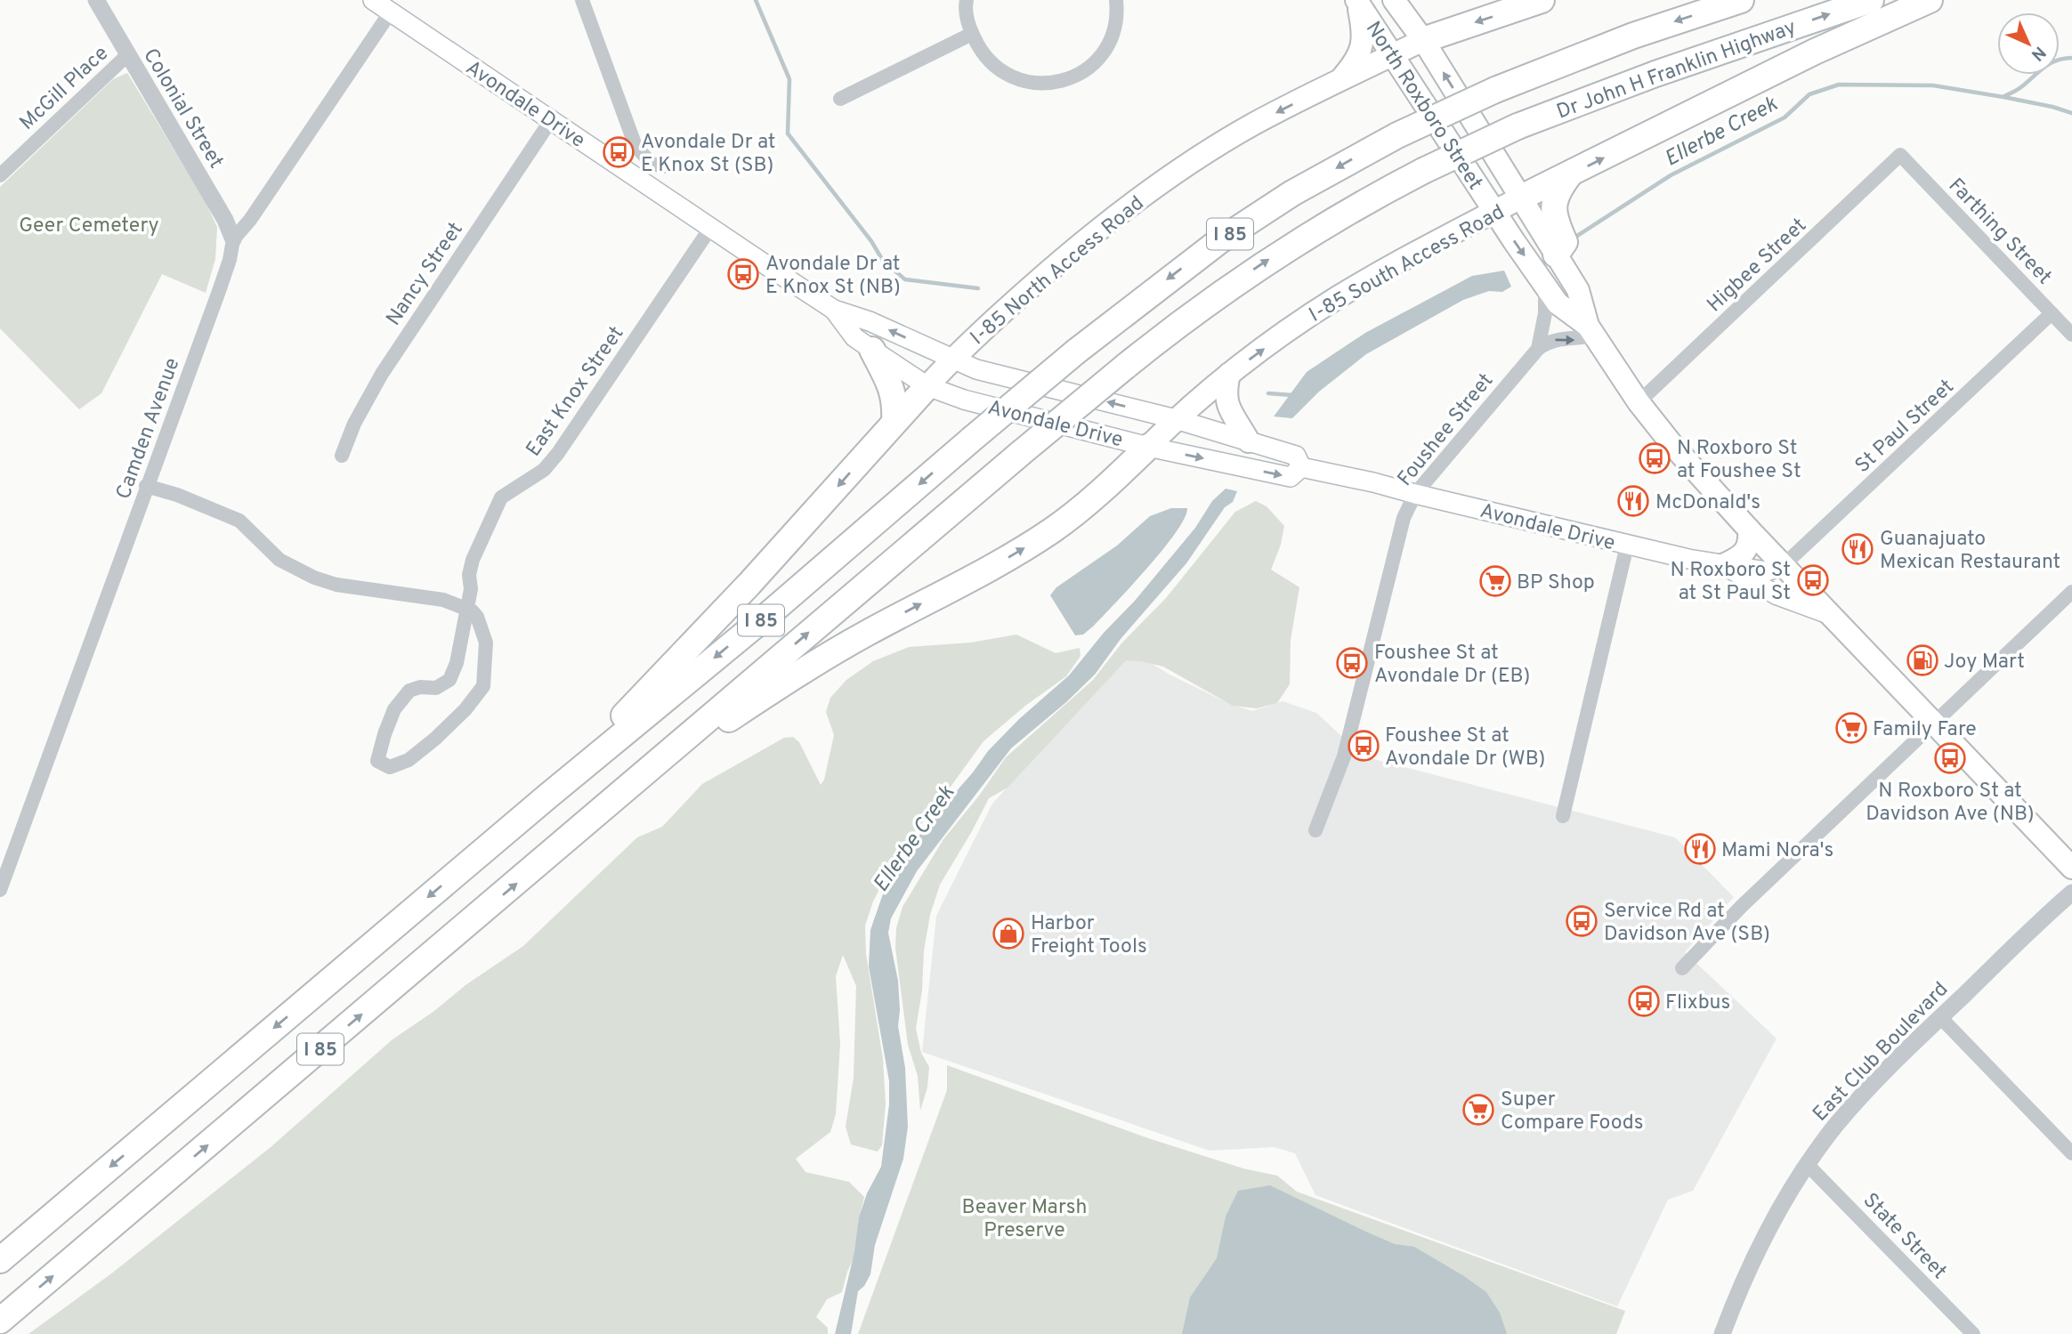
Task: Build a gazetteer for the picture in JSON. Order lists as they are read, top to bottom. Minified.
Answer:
{"streets":{"highway":["Dr John H Franklin Highway","I 85"],"main road":["Avondale Drive","North Roxboro Street","I-85 South Access Road","I-85 North Access Road"],"street":["McGill Place","Colonial Street","Farthing Street","Higbee Street","Nancy Street","East Knox Street","St Paul Street","Camden Avenue","Foushee Street","East Club Boulevard","State Street"]},"crossings":[["Dr John H Franklin Highway","I 85"],["McGill Place","Colonial Street"],["Avondale Drive","North Roxboro Street"],["Avondale Drive","I-85 South Access Road"],["Avondale Drive","I-85 North Access Road"],["Avondale Drive","Nancy Street"],["Avondale Drive","East Knox Street"],["Avondale Drive","St Paul Street"],["Avondale Drive","Camden Avenue"],["Avondale Drive","Foushee Street"],["North Roxboro Street","I-85 South Access Road"],["North Roxboro Street","Higbee Street"],["North Roxboro Street","I-85 North Access Road"],["North Roxboro Street","St Paul Street"],["North Roxboro Street","Foushee Street"],["Colonial Street","Camden Avenue"],["Farthing Street","Higbee Street"],["Farthing Street","St Paul Street"],["East Club Boulevard","State Street"]],"one_way":["I-85 South Access Road","I-85 North Access Road"],"water":["Ellerbe Creek"],"parks":["Geer Cemetery","Beaver Marsh Preserve"],"places":{"bus stop":["Avondale Dr at E Knox St (SB)","Avondale Dr at E Knox St (NB)","N Roxboro St at Foushee St","N Roxboro St at St Paul St","Foushee St at Avondale Dr (EB)","Foushee St at Avondale Dr (WB)","N Roxboro St at Davidson Ave (NB)","Service Rd at Davidson Ave (SB)","Flixbus"],"restaurant":["McDonald's","Guanajuato Mexican Restaurant","Mami Nora's"],"supermarket":["BP Shop","Family Fare","Super Compare Foods"],"fuel station":["Joy Mart"],"shop":["Harbor Freight Tools"]},"north":"bottom right"}
